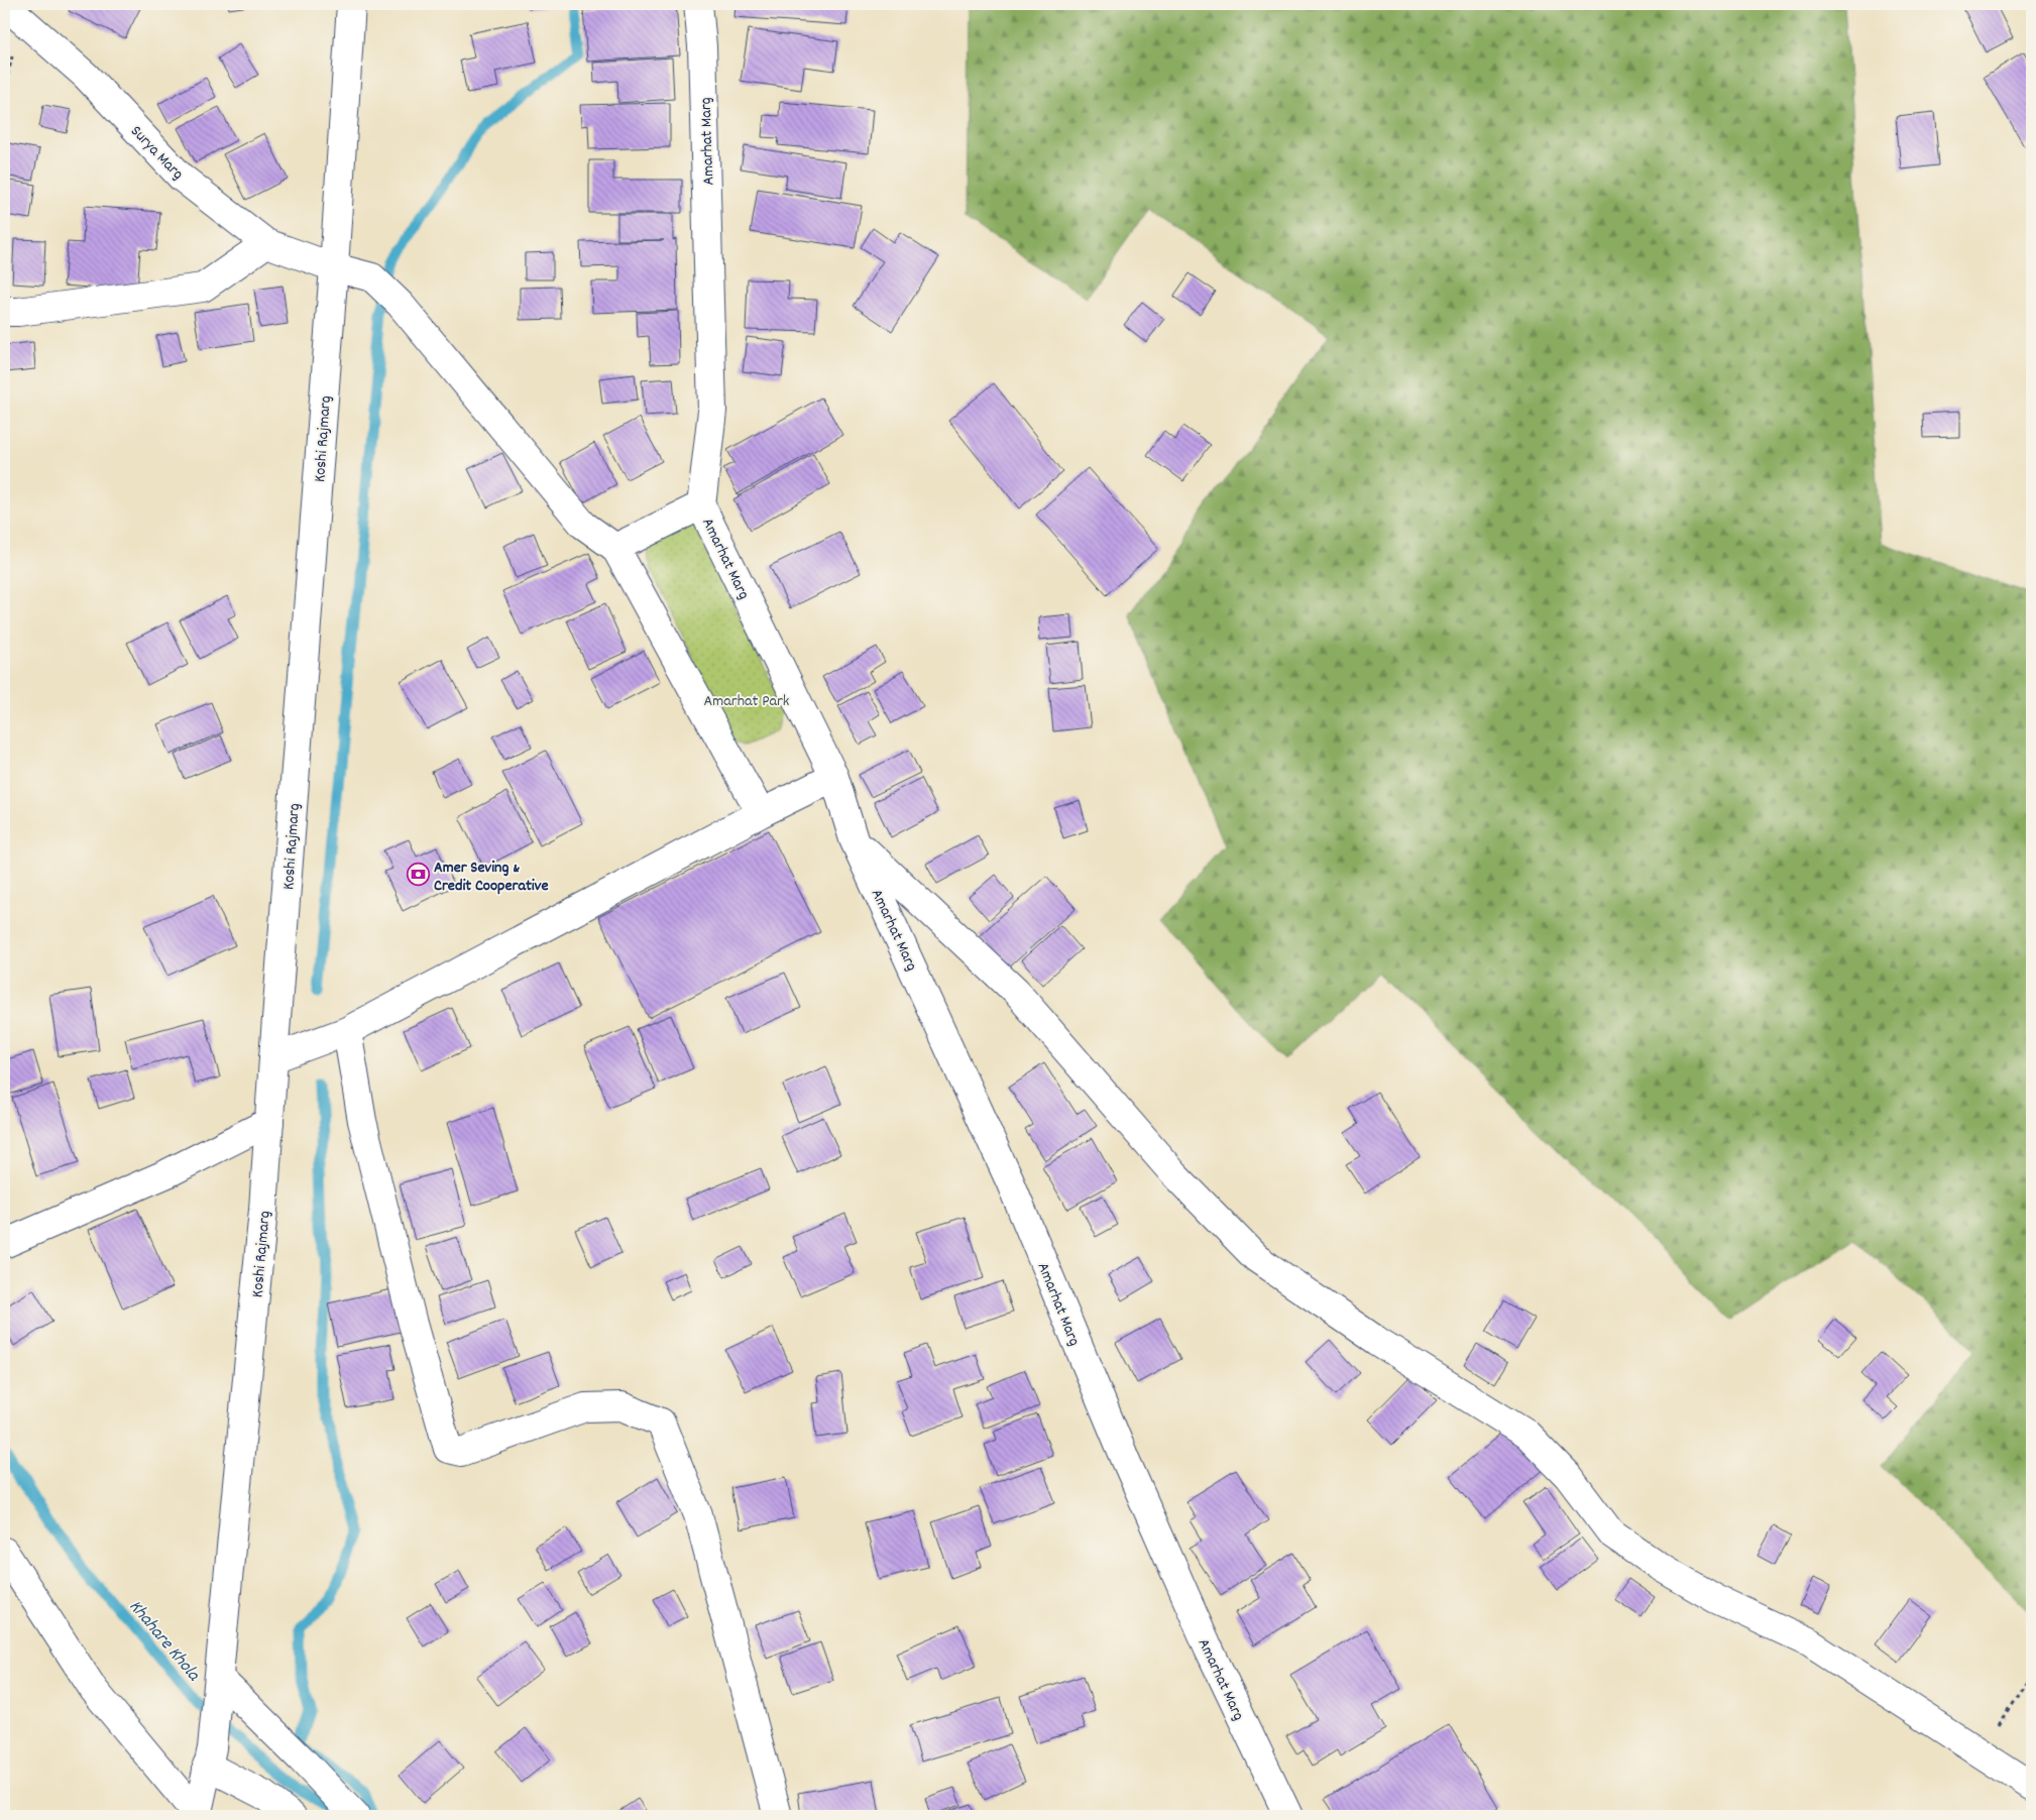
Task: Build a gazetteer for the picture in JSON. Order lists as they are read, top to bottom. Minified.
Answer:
{"streets":{"street":["Amarhat Marg","Surya Marg","Koshi Rajmarg"]},"crossings":[["Surya Marg","Koshi Rajmarg"]],"water":["Khahare Khola"],"parks":["Amarhat Park"],"places":{"bank":["Amer Seving & Credit Cooperative"]}}
